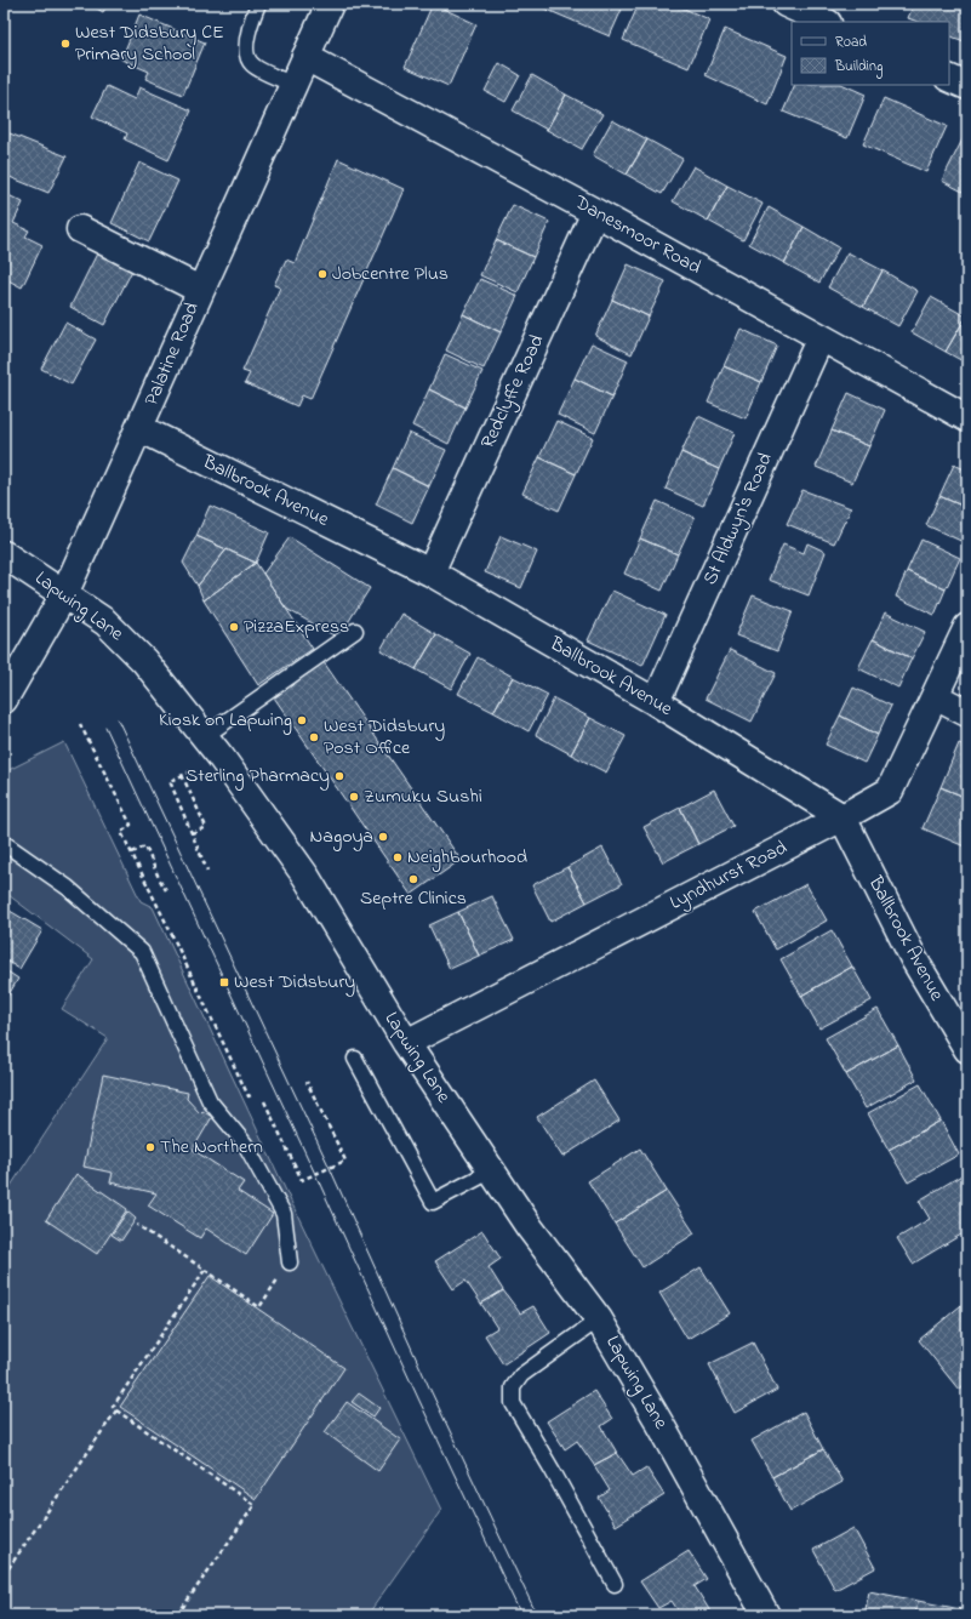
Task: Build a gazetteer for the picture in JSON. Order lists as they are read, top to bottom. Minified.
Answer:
{"streets":{"street":["Danesmoor Road","Palatine Road","Redclyffe Road","Ballbrook Avenue","St Aldwyn's Road","Lapwing Lane","Lyndhurst Road"]},"crossings":[["Danesmoor Road","Palatine Road"],["Danesmoor Road","Redclyffe Road"],["Danesmoor Road","St Aldwyn's Road"],["Palatine Road","Ballbrook Avenue"],["Palatine Road","Lapwing Lane"],["Redclyffe Road","Ballbrook Avenue"],["Ballbrook Avenue","St Aldwyn's Road"],["Ballbrook Avenue","Lyndhurst Road"],["Lapwing Lane","Lyndhurst Road"]],"places":{"other":["West Didsbury CE Primary School","Jobcentre Plus","PizzaExpress","Kiosk on Lapwing","West Didsbury Post Office","Sterling Pharmacy","Zumuku Sushi","Nagoya","Neighbourhood","Septre Clinics","The Northern"],"transit":["West Didsbury"]},"legend":["Road","Building"]}
